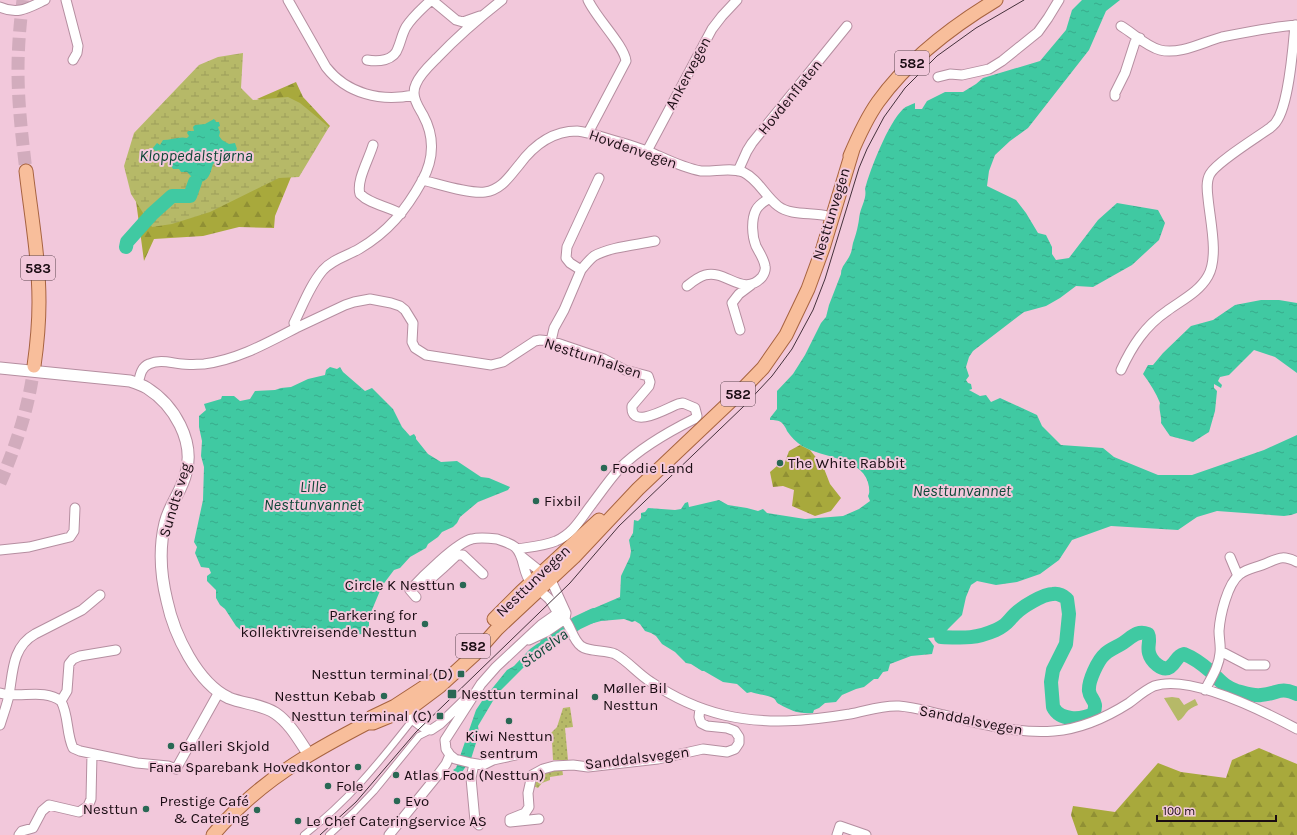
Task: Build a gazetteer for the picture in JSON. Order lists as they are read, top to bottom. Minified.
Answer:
{"streets":{"main road":["582","Nesttunvegen","583"],"street":["Ankervegen","Hovdenflaten","Hovdenvegen","Nesttunhalsen","Sundts veg","Sanddalsvegen"]},"crossings":[["Ankervegen","Hovdenvegen"],["Hovdenflaten","Hovdenvegen"],["Nesttunvegen","Sundts veg"],["Nesttunvegen","Sanddalsvegen"]],"water":["Kloppedalstjørna","Lille Nesttunvannet","Nesttunvannet","Storelva"],"places":{"other":["The White Rabbit","Foodie Land","Fixbil","Circle K Nesttun","Parkering for kollektivreisende Nesttun","Nesttun Kebab","Møller Bil Nesttun","Kiwi Nesttun sentrum","Galleri Skjold","Fana Sparebank Hovedkontor","Atlas Food (Nesttun)","Fole","Evo","Nesttun","Prestige Café & Catering","Le Chef Cateringservice AS"],"transit":["Nesttun terminal (D)","Nesttun terminal","Nesttun terminal (C)"]},"scale_bar":"100 m"}
